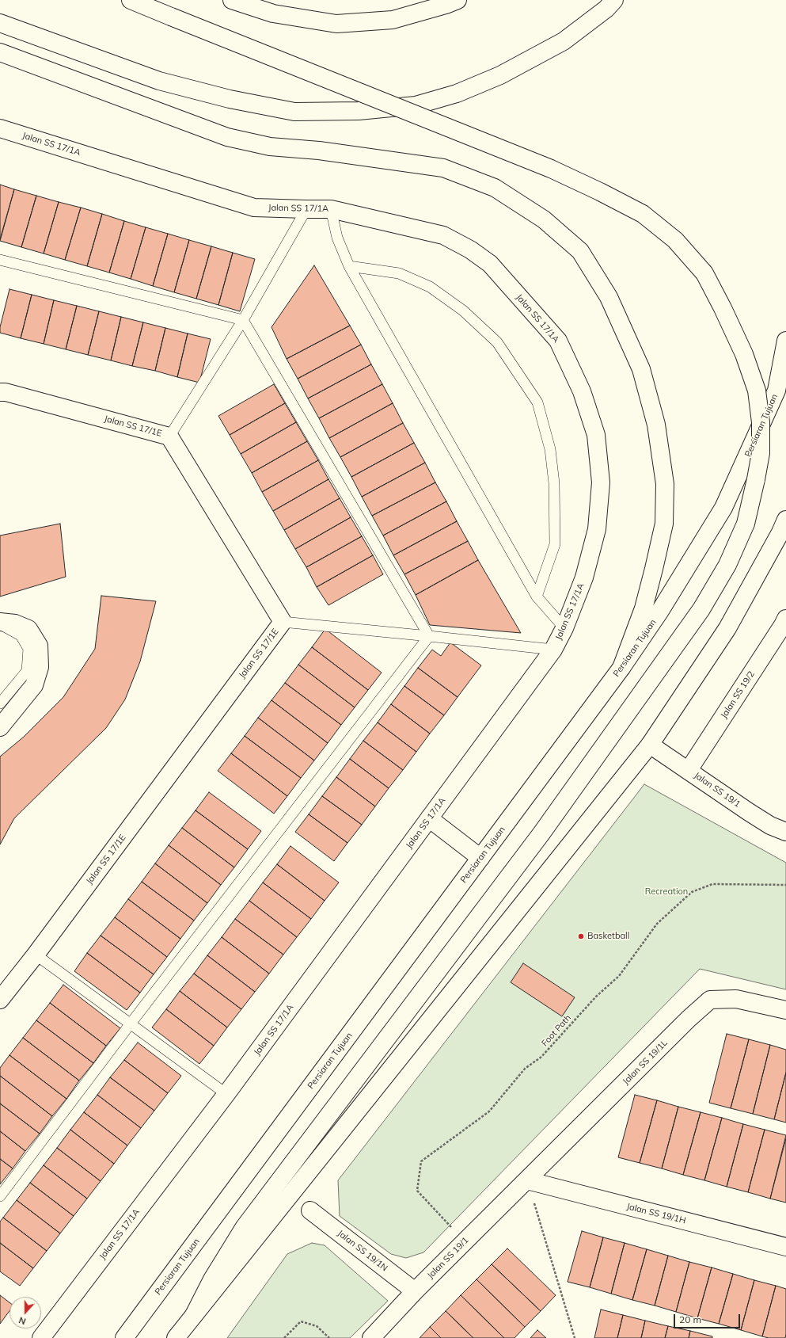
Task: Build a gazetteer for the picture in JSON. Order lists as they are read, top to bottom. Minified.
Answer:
{"streets":{"main road":["Jalan SS 17/1A","Persiaran Tujuan","Jalan SS 17/1E","Jalan SS 19/2","Jalan SS 19/1","Jalan SS 19/1L","Jalan SS 19/1H","Jalan SS 19/1N"],"path":["Foot Path"]},"crossings":[["Jalan SS 19/2","Jalan SS 19/1"],["Jalan SS 19/1","Foot Path"],["Jalan SS 19/1","Jalan SS 19/1L"],["Jalan SS 19/1","Jalan SS 19/1H"],["Jalan SS 19/1","Jalan SS 19/1N"],["Jalan SS 19/1L","Jalan SS 19/1H"]],"parks":["Recreation"],"places":["Basketball"],"scale_bar":"20 m","north":"bottom"}
